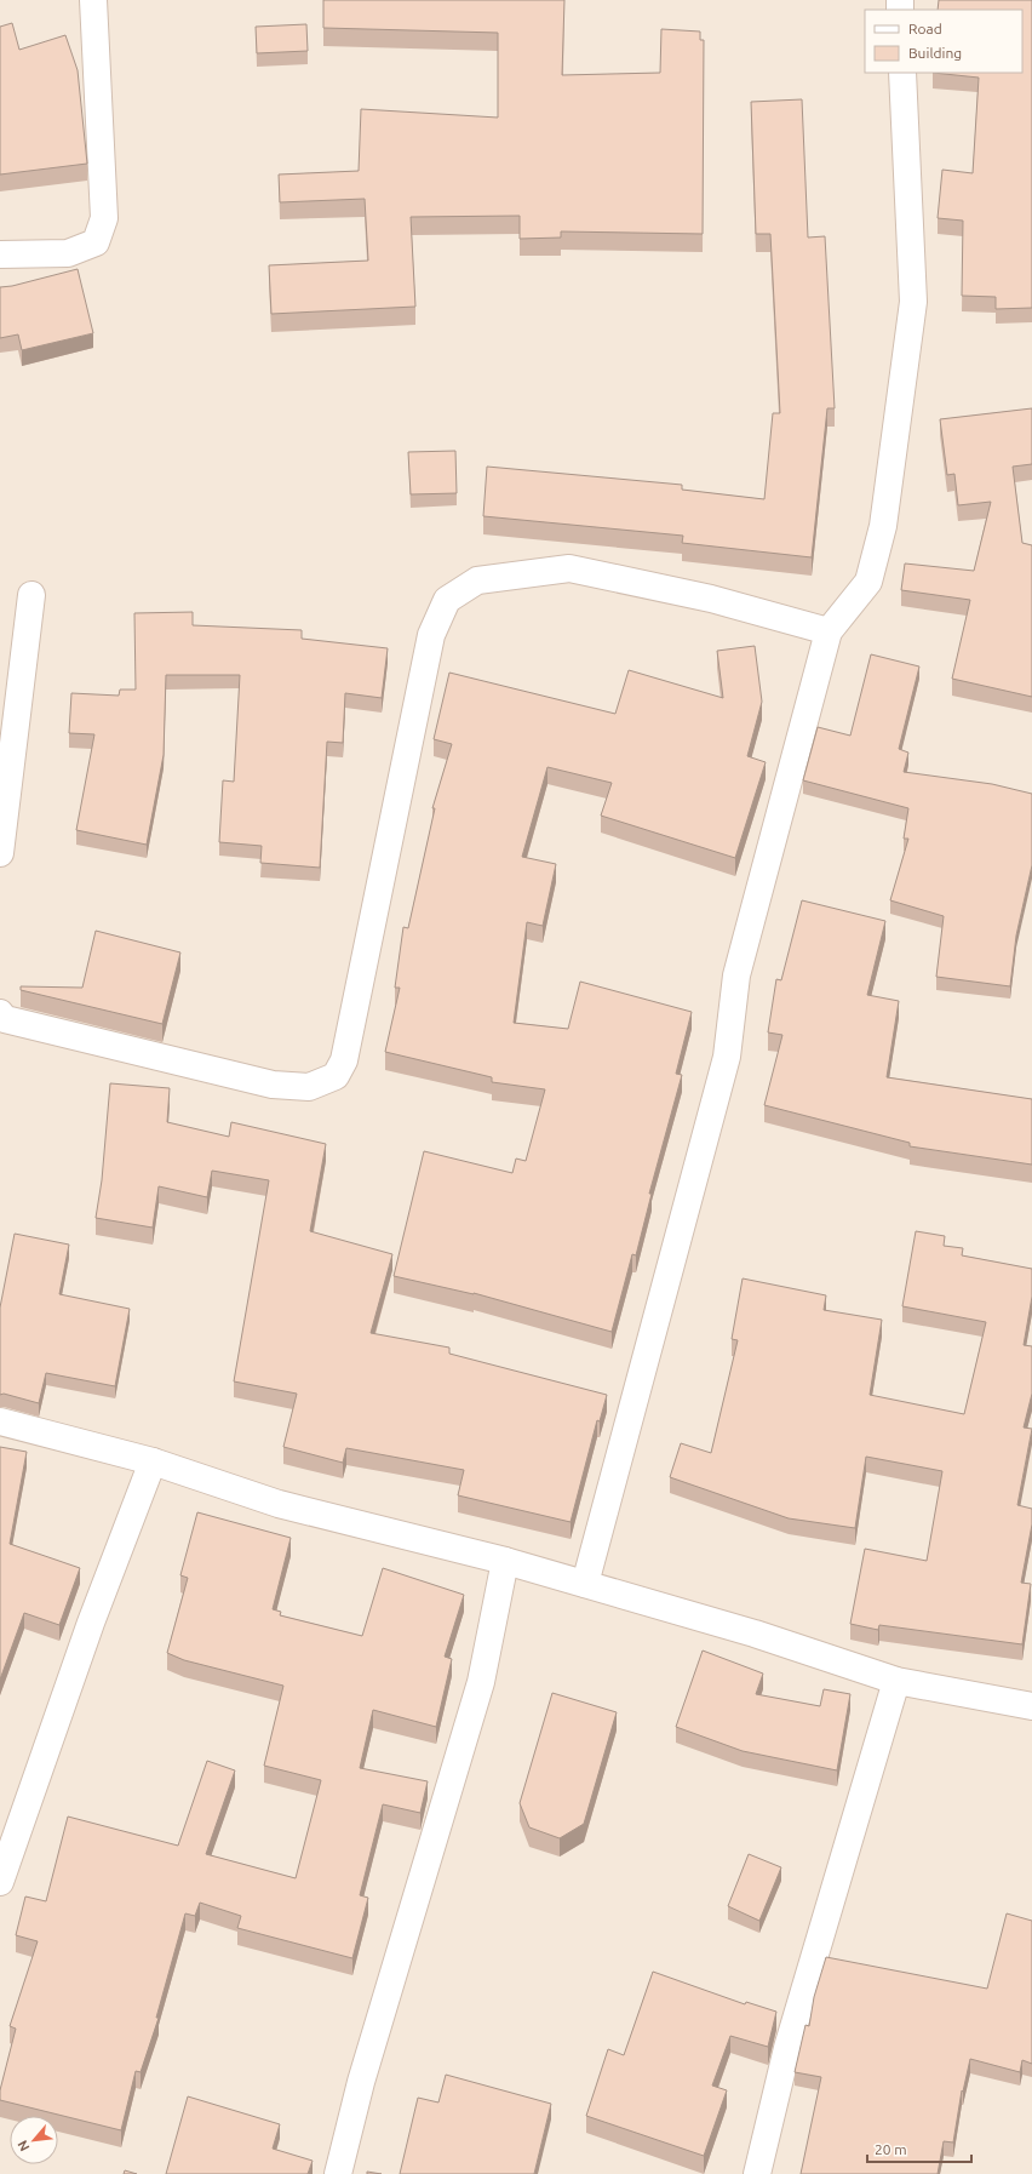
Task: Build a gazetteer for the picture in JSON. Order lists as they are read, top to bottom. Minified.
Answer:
{"legend":["Road","Building"],"scale_bar":"20 m","north":"bottom left"}
